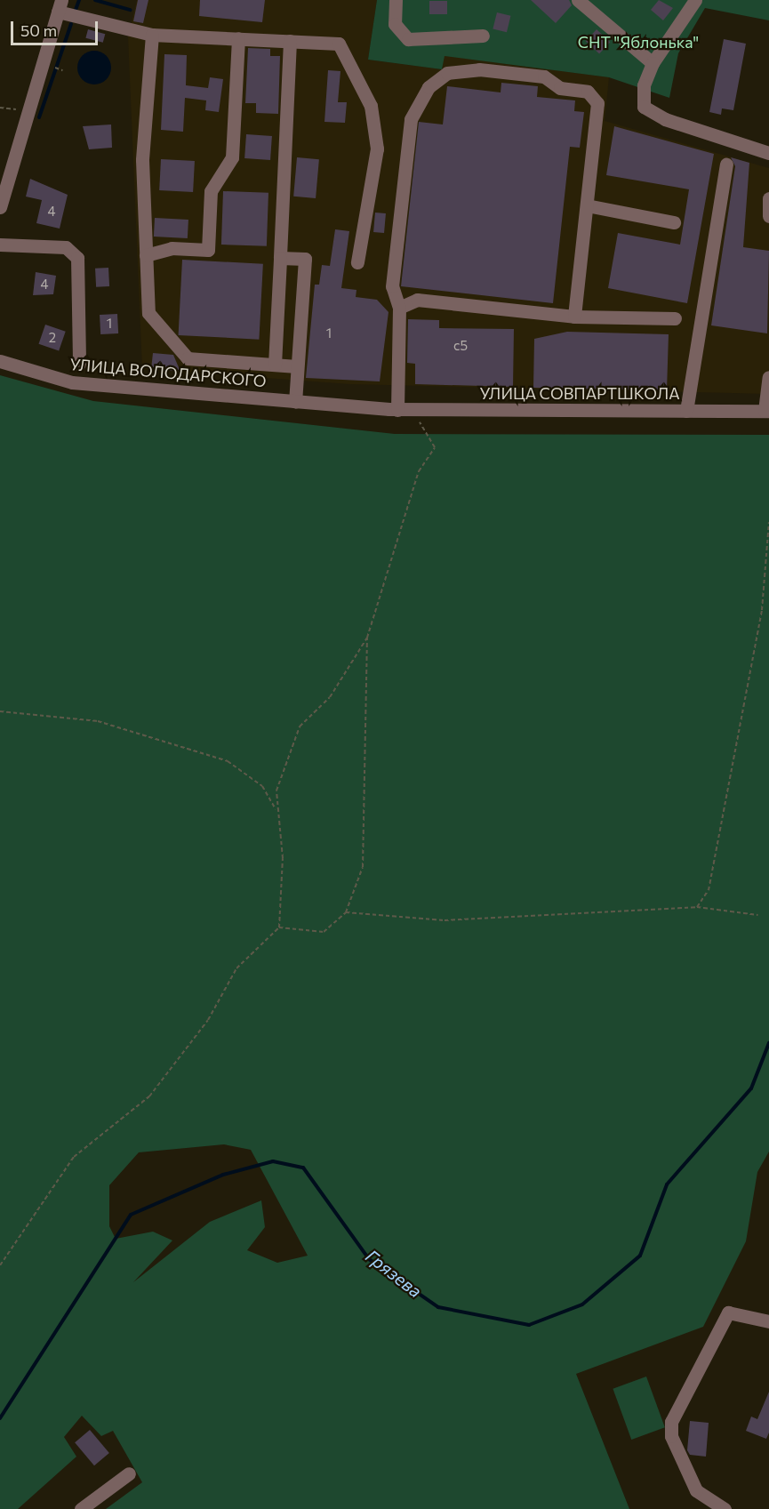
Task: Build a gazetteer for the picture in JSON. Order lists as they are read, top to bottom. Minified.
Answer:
{"streets":{"street":["УЛИЦА ВОЛОДАРСКОГО","УЛИЦА СОВПАРТШКОЛА"]},"crossings":[["УЛИЦА ВОЛОДАРСКОГО","УЛИЦА СОВПАРТШКОЛА"]],"water":["Грязева"],"parks":["СНТ \"Яблонька\""],"house_numbers":["4","4","1","1","2","с5"],"scale_bar":"50 m"}
